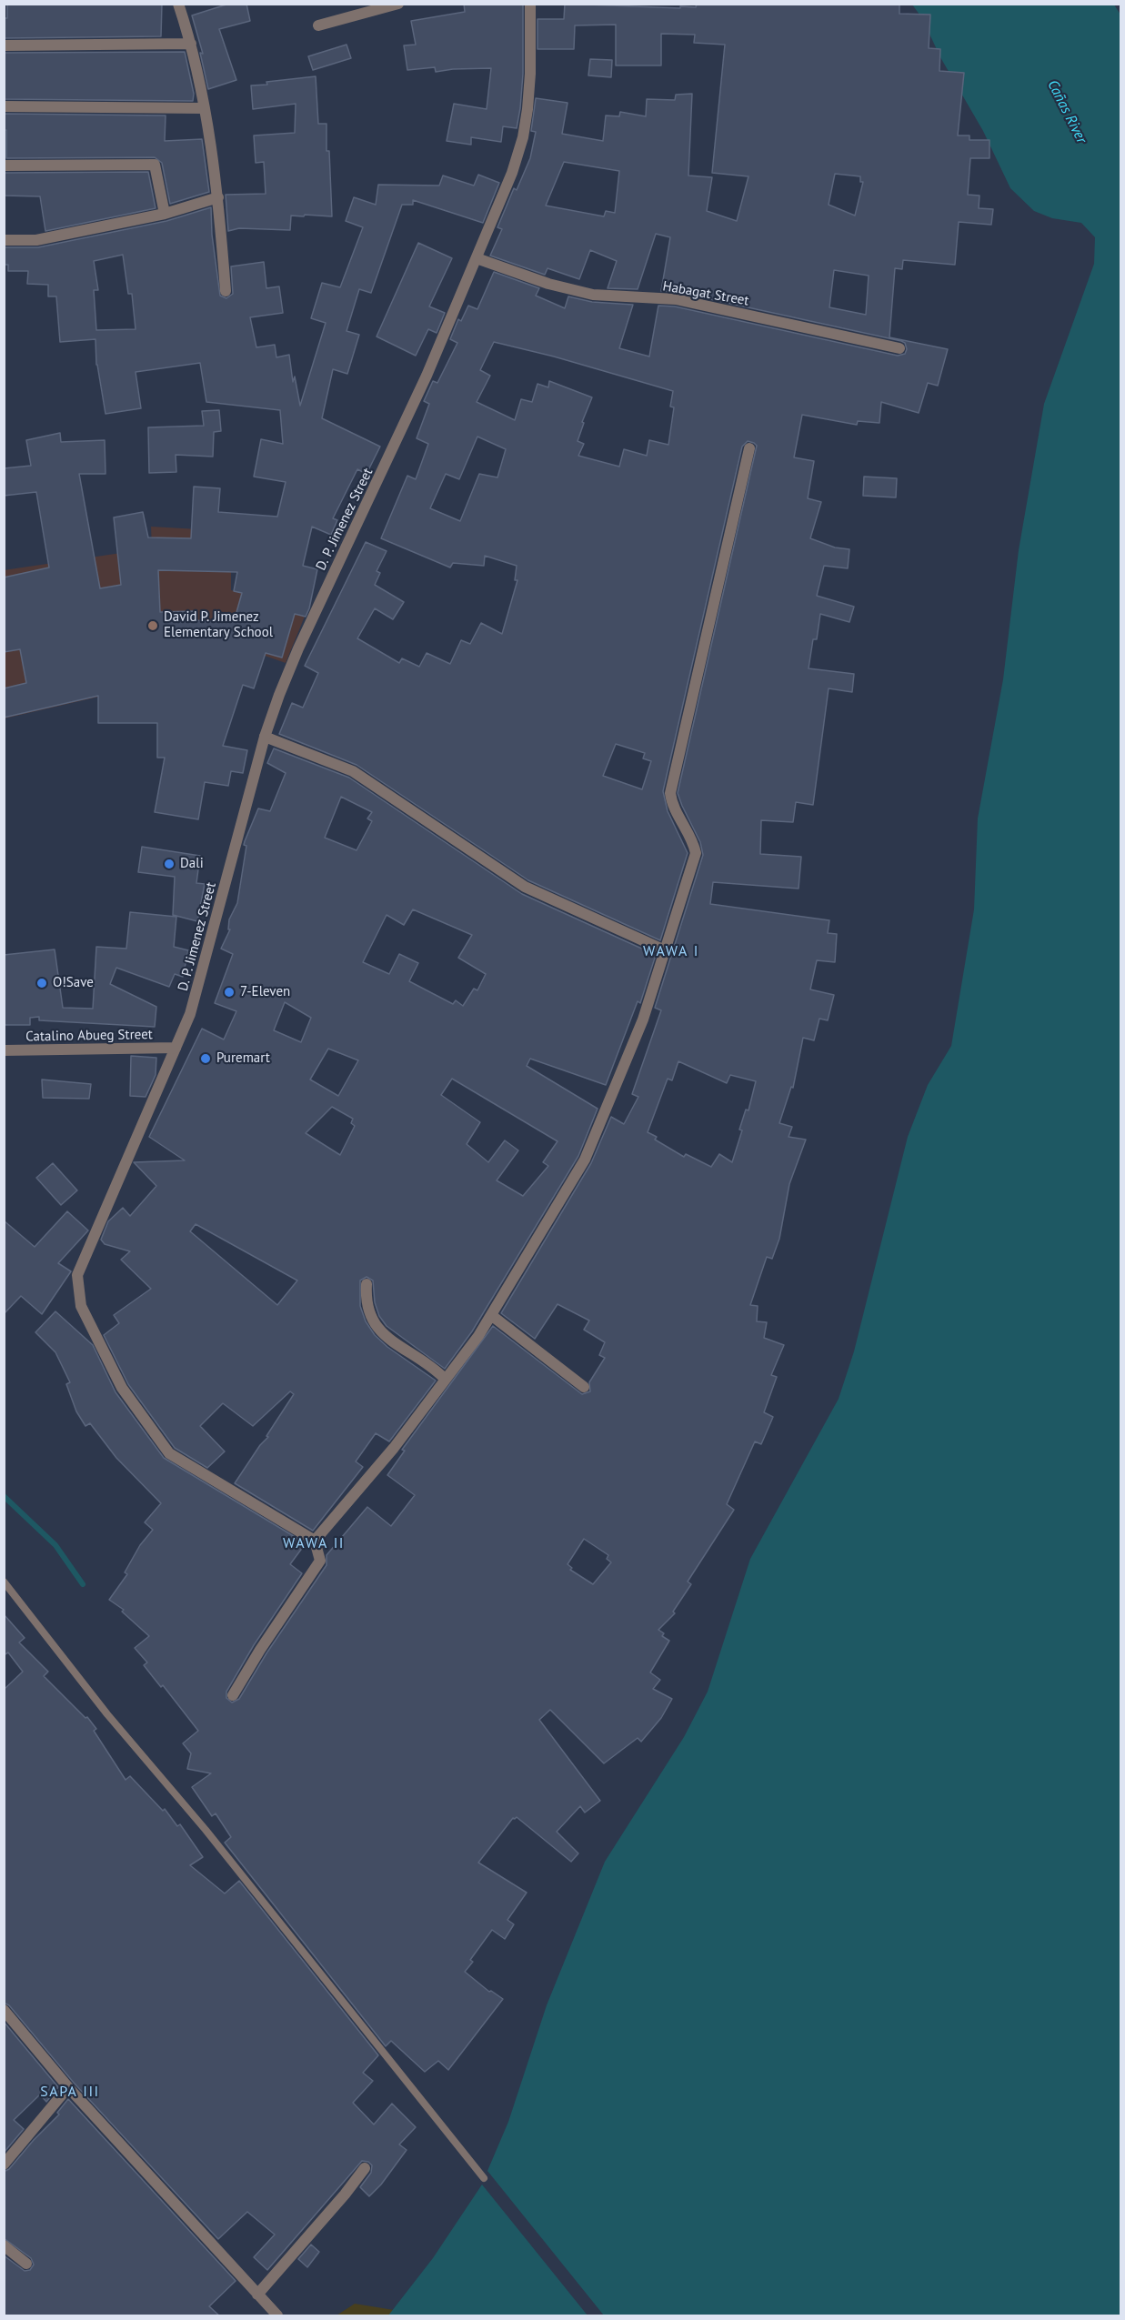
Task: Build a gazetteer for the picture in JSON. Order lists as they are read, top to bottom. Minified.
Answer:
{"streets":{"street":["Habagat Street","D. P. Jimenez Street","Catalino Abueg Street"]},"crossings":[["Habagat Street","D. P. Jimenez Street"],["D. P. Jimenez Street","Catalino Abueg Street"]],"districts":["WAWA I","WAWA II","SAPA III"],"water":["Cañas River"],"places":["David P. Jimenez Elementary School","Dali","O!Save","7-Eleven","Puremart"]}
